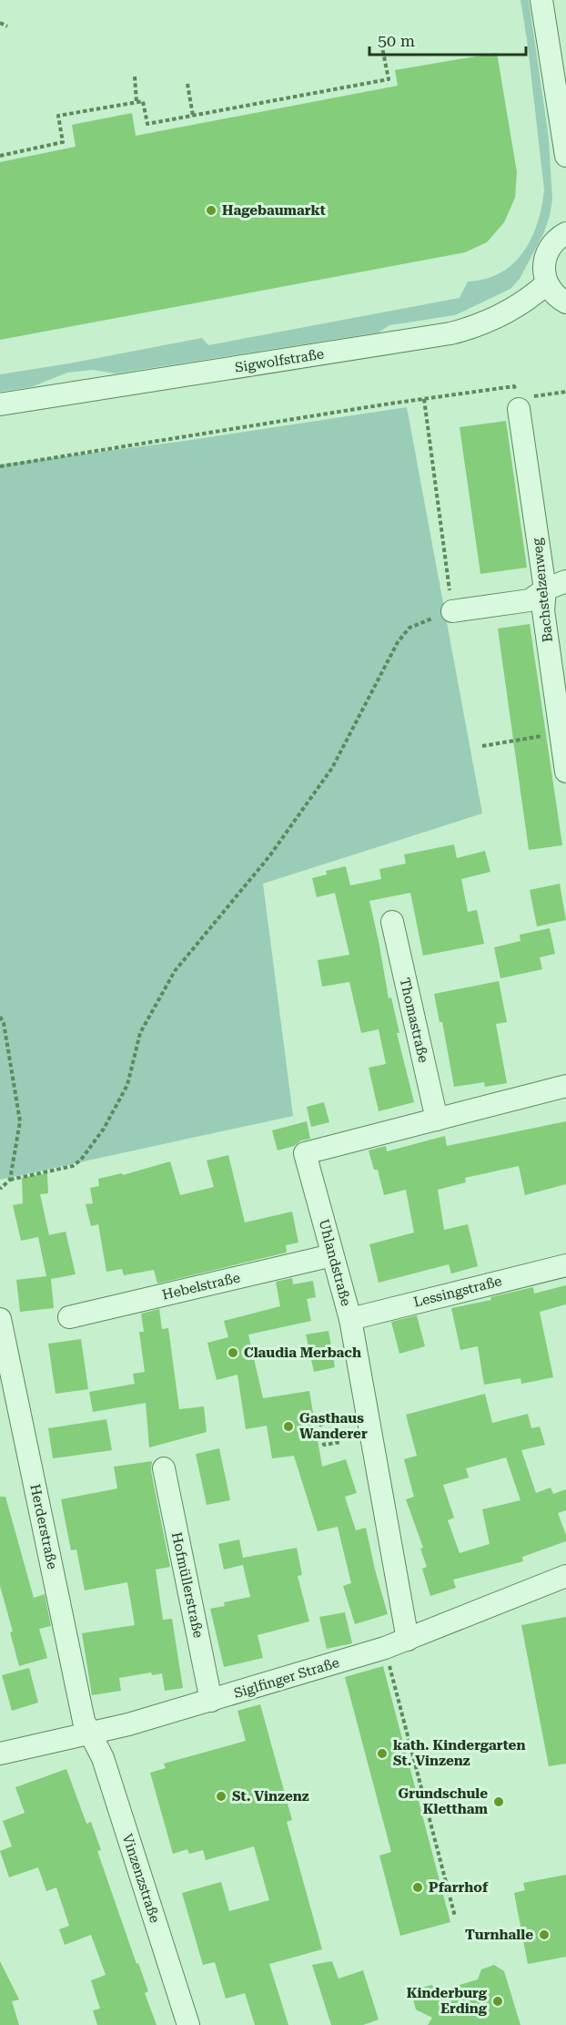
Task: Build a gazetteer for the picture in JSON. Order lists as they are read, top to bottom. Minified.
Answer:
{"streets":{"street":["Sigwolfstraße","Bachstelzenweg","Thomastraße","Uhlandstraße","Hebelstraße","Lessingstraße","Herderstraße","Hofmüllerstraße","Siglfinger Straße","Vinzenzstraße"]},"crossings":[["Thomastraße","Uhlandstraße"],["Uhlandstraße","Hebelstraße"],["Uhlandstraße","Lessingstraße"],["Uhlandstraße","Siglfinger Straße"],["Herderstraße","Siglfinger Straße"],["Herderstraße","Vinzenzstraße"],["Hofmüllerstraße","Siglfinger Straße"],["Siglfinger Straße","Vinzenzstraße"]],"places":["Hagebaumarkt","Claudia Merbach","Gasthaus Wanderer","kath. Kindergarten St. Vinzenz","St. Vinzenz","Grundschule Klettham","Pfarrhof","Turnhalle","Kinderburg Erding"],"scale_bar":"50 m"}
